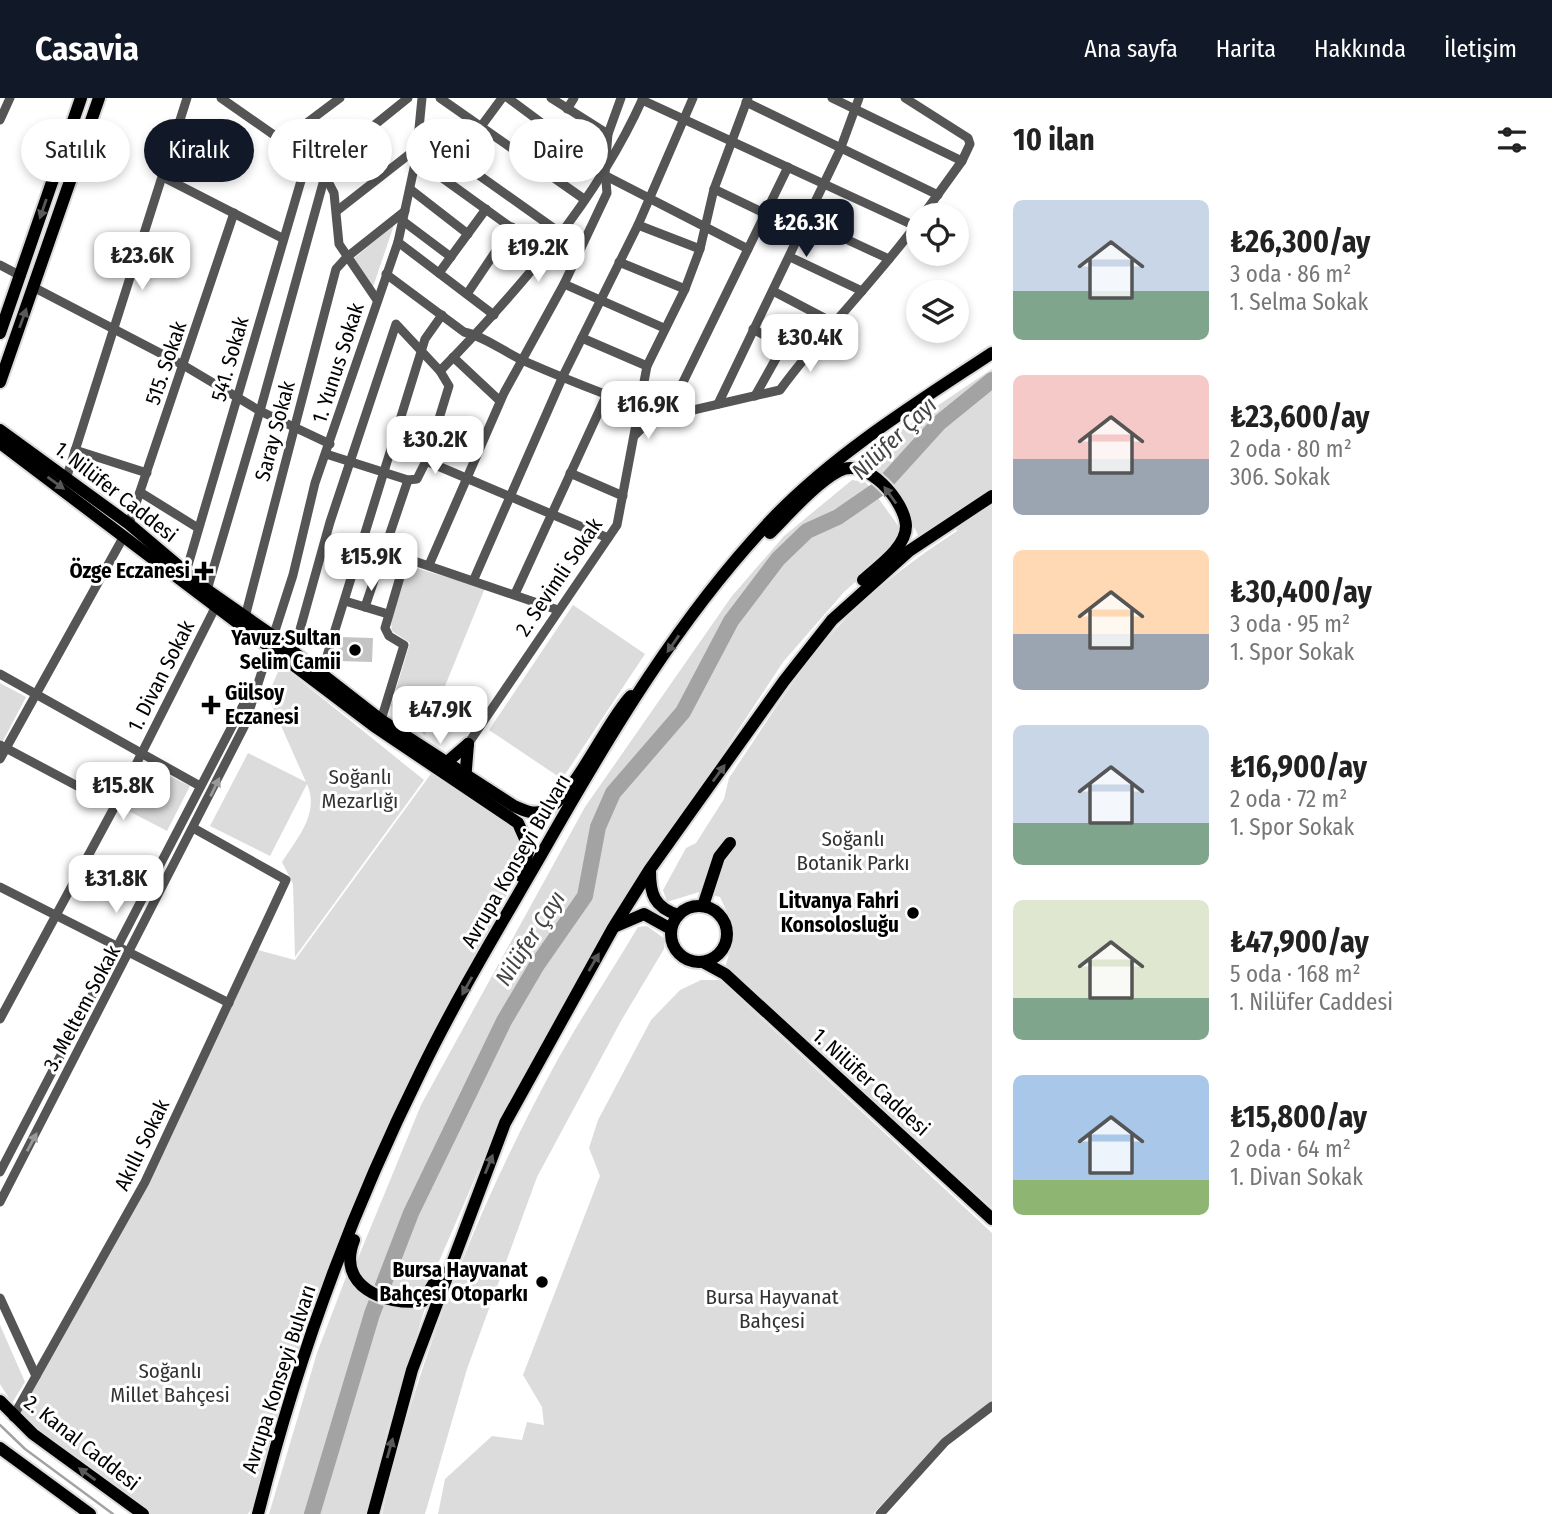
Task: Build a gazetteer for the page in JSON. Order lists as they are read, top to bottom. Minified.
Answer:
{"streets":{"main road":["1. Nilüfer Caddesi","Avrupa Konseyi Bulvarı","2. Kanal Caddesi"],"street":["541. Sokak","515. Sokak","1. Yunus Sokak","Saray Sokak","2. Sevimli Sokak","1. Divan Sokak","3. Meltem Sokak","Akıllı Sokak"]},"crossings":[["541. Sokak","1. Nilüfer Caddesi"],["515. Sokak","1. Nilüfer Caddesi"],["1. Yunus Sokak","1. Nilüfer Caddesi"],["1. Yunus Sokak","3. Meltem Sokak"],["Saray Sokak","1. Nilüfer Caddesi"],["1. Nilüfer Caddesi","1. Divan Sokak"],["1. Nilüfer Caddesi","Avrupa Konseyi Bulvarı"],["1. Nilüfer Caddesi","3. Meltem Sokak"],["3. Meltem Sokak","Akıllı Sokak"],["Akıllı Sokak","2. Kanal Caddesi"]],"water":["Nilüfer Çayı"],"parks":["Soğanlı Mezarlığı","Soğanlı Botanik Parkı","Bursa Hayvanat Bahçesi","Soğanlı Millet Bahçesi"],"places":{"health":["Özge Eczanesi","Gülsoy Eczanesi"],"other":["Yavuz Sultan Selim Camii","Litvanya Fahri Konsolosluğu","Bursa Hayvanat Bahçesi Otoparkı"]},"page":{"header":"Casavia","nav":["Ana sayfa","Harita","Hakkında","İletişim"],"heading":"10 ilan","chip":["Satılık","Kiralık","Filtreler","Yeni","Daire"],"list":[{"name":"₺26,300/ay","note":"3 oda · 86 m² · 1. Selma Sokak"},{"name":"₺23,600/ay","note":"2 oda · 80 m² · 306. Sokak"},{"name":"₺30,400/ay","note":"3 oda · 95 m² · 1. Spor Sokak"},{"name":"₺16,900/ay","note":"2 oda · 72 m² · 1. Spor Sokak"},{"name":"₺47,900/ay","note":"5 oda · 168 m² · 1. Nilüfer Caddesi"},{"name":"₺15,800/ay","note":"2 oda · 64 m² · 1. Divan Sokak"}],"price":["₺26.3K","₺19.2K","₺23.6K","₺30.4K","₺16.9K","₺30.2K","₺15.9K","₺47.9K","₺15.8K","₺31.8K"]}}
